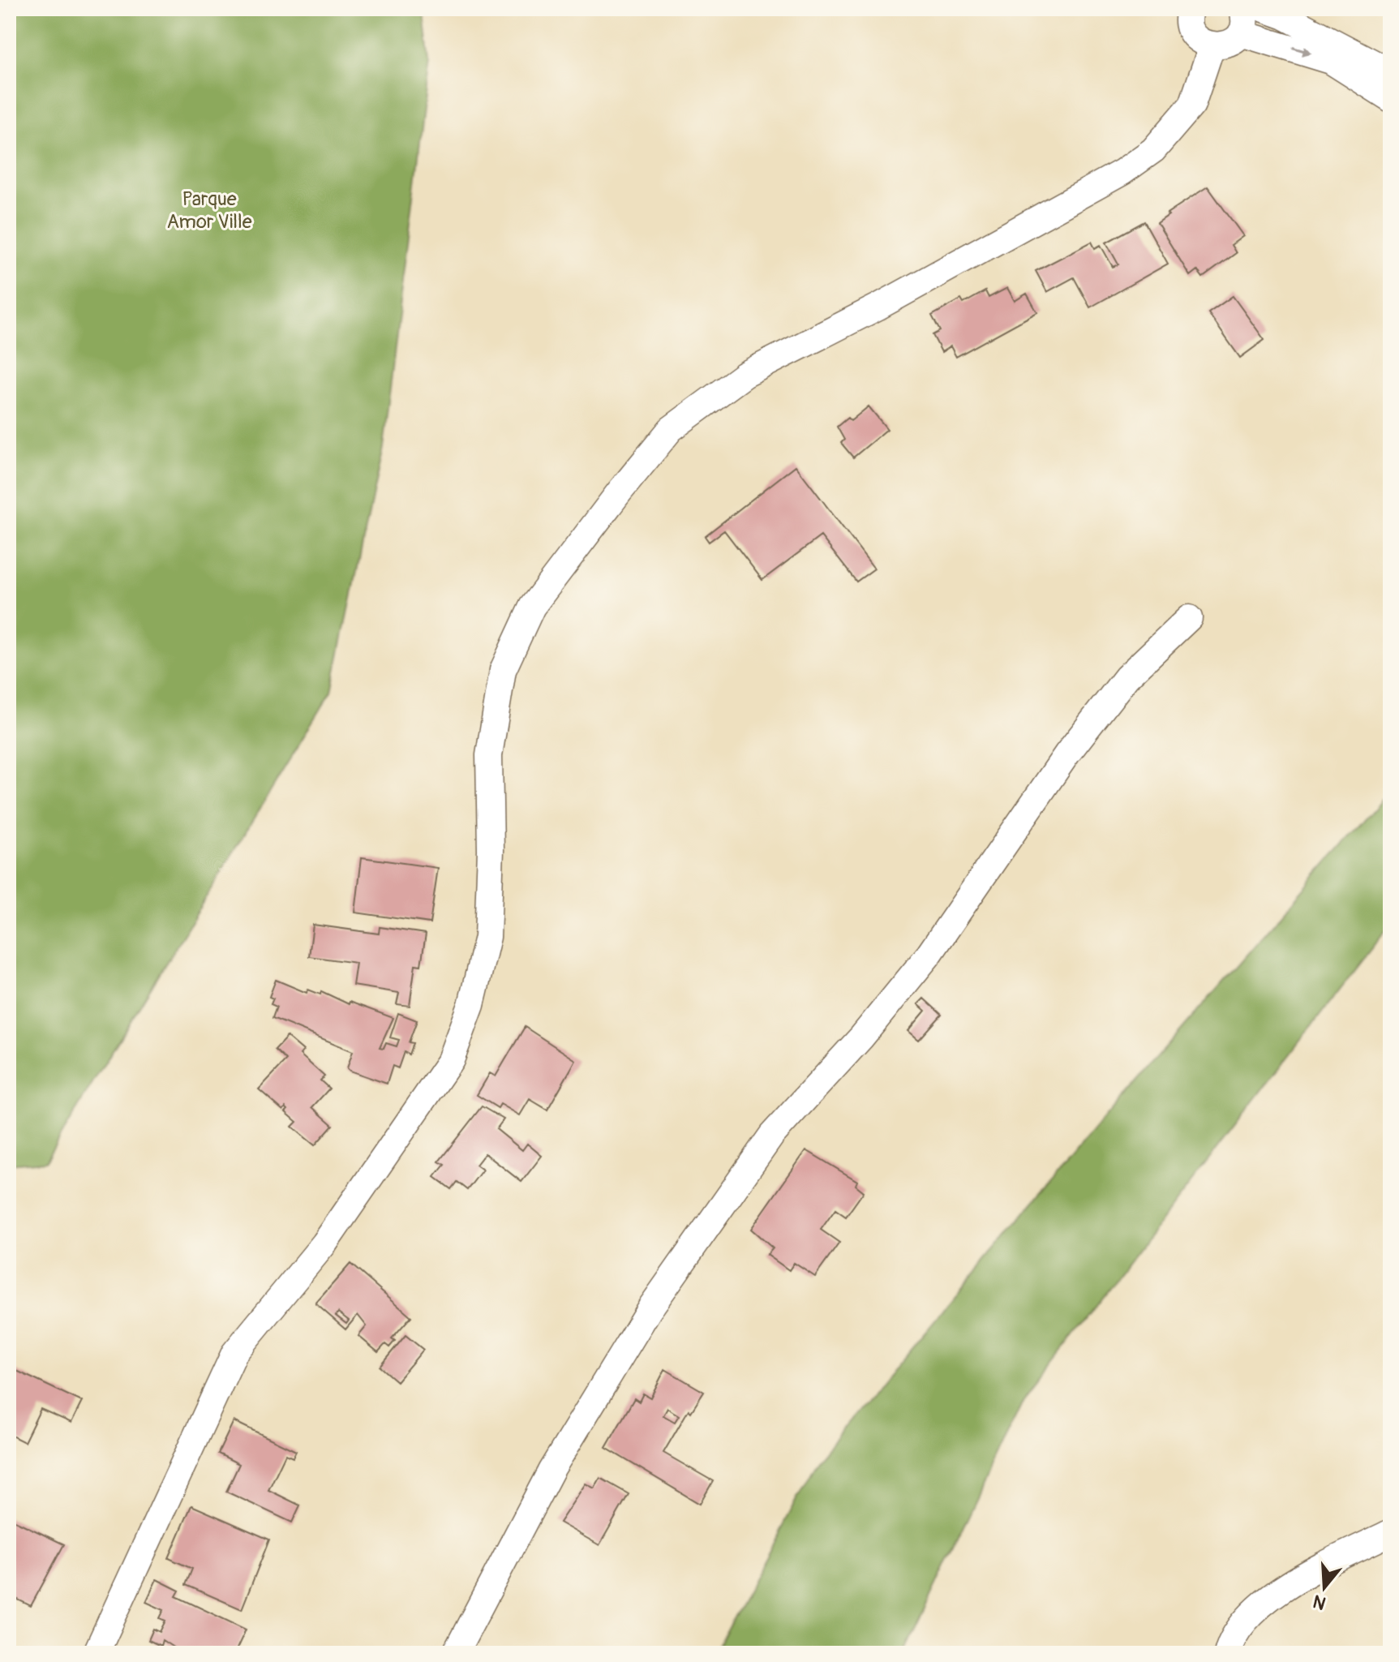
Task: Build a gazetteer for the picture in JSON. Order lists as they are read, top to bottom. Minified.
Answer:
{"parks":["Parque Amor Ville"],"north":"bottom"}
